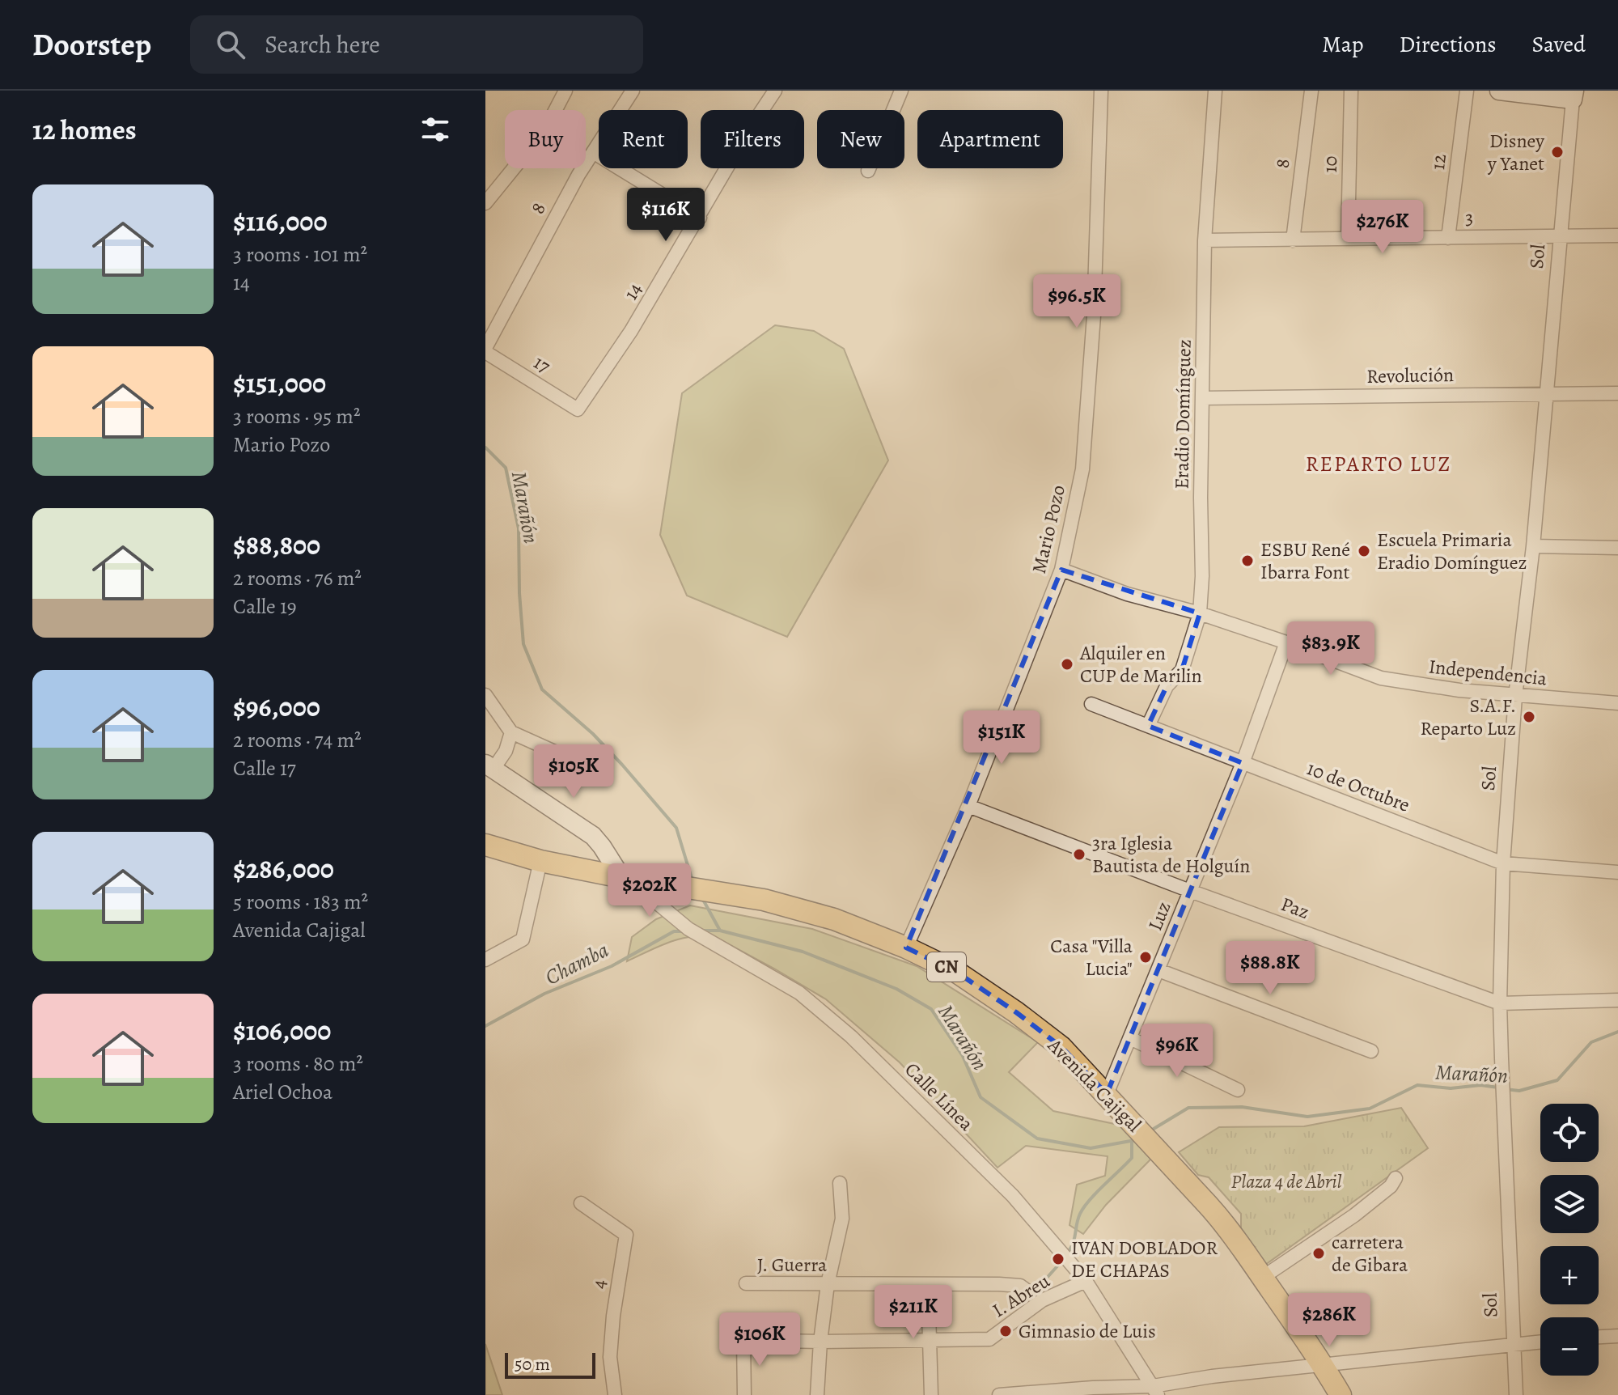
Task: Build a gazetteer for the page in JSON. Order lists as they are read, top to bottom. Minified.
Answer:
{"streets":{"main road":["CN","Avenida Cajigal"],"street":["12","8","10","3","Sol","14","17","Revolución","Eradio Domínguez","Mario Pozo","Independencia","10 de Octubre","Paz","Luz","Calle Línea","J. Guerra","4","I. Abreu"]},"crossings":[["12","3"],["8","3"],["8","17"],["10","3"],["3","Sol"],["3","Eradio Domínguez"],["Sol","Revolución"],["Sol","Independencia"],["Sol","10 de Octubre"],["Sol","Paz"],["14","17"],["Revolución","Eradio Domínguez"],["Eradio Domínguez","Independencia"],["Eradio Domínguez","10 de Octubre"],["Mario Pozo","Independencia"],["Mario Pozo","Paz"],["Mario Pozo","Avenida Cajigal"],["Independencia","Luz"],["10 de Octubre","Luz"],["Paz","Luz"],["Luz","Avenida Cajigal"],["Avenida Cajigal","Calle Línea"],["Calle Línea","I. Abreu"]],"districts":["REPARTO LUZ"],"water":["Marañón","Chamba"],"parks":["Plaza 4 de Abril"],"places":["Disney y Yanet","Escuela Primaria Eradio Domínguez","ESBU René Ibarra Font","Alquiler en CUP de Marilin","S.A.F. Reparto Luz","3ra Iglesia Bautista de Holguín","Casa \"Villa Lucia\"","carretera de Gibara","IVAN DOBLADOR DE CHAPAS","Gimnasio de Luis"],"scale_bar":"50 m","page":{"header":"Doorstep","search":"Search here","nav":["Map","Directions","Saved"],"heading":"12 homes","chip":["Buy","Rent","Filters","New","Apartment"],"list":[{"name":"$116,000","note":"3 rooms · 101 m² · 14"},{"name":"$151,000","note":"3 rooms · 95 m² · Mario Pozo"},{"name":"$88,800","note":"2 rooms · 76 m² · Calle 19"},{"name":"$96,000","note":"2 rooms · 74 m² · Calle 17"},{"name":"$286,000","note":"5 rooms · 183 m² · Avenida Cajigal"},{"name":"$106,000","note":"3 rooms · 80 m² · Ariel Ochoa"}],"price":["$116K","$276K","$96.5K","$83.9K","$151K","$105K","$202K","$88.8K","$96K","$211K","$286K","$106K"],"map_buttons":["+","−"],"scale":"50 m"}}
